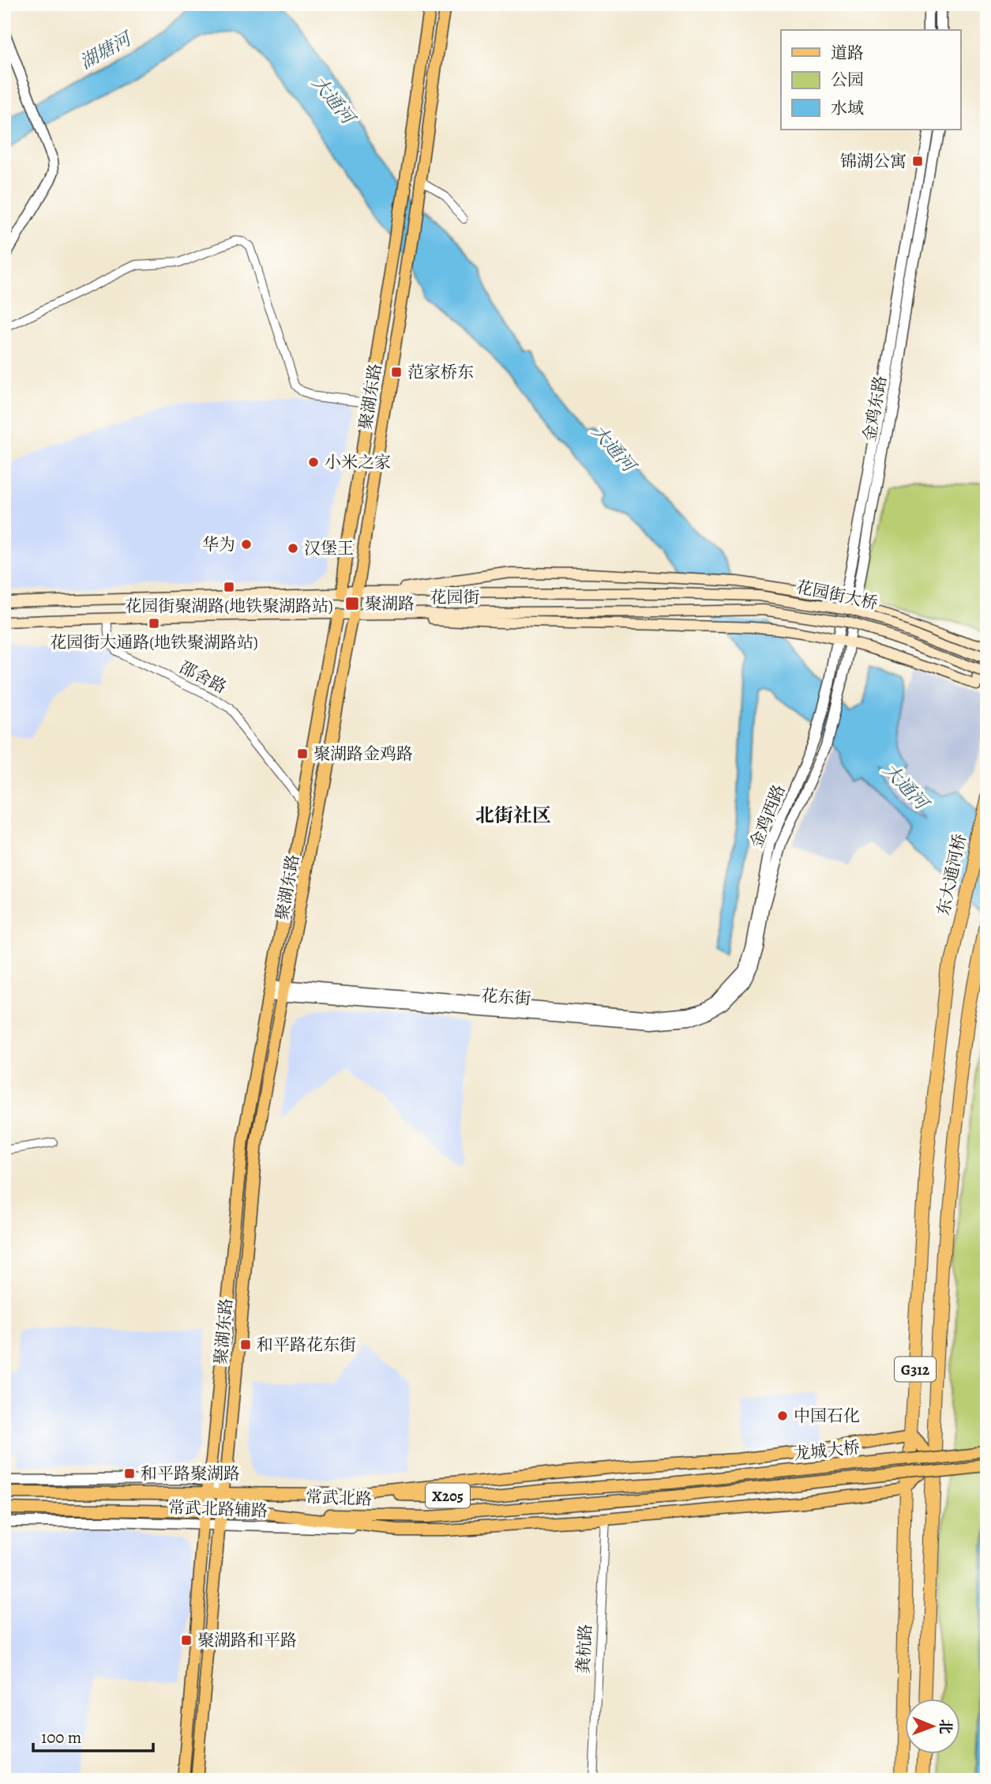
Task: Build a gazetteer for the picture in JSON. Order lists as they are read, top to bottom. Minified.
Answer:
{"streets":{"highway":["东大通河桥","G312"],"main road":["聚湖东路","花园街大桥","花园街","龙城大桥","X205","常武北路"],"street":["金鸡东路","邵舍路","金鸡西路","花东街","常武北路辅路","龚杭路"]},"crossings":[["聚湖东路","花园街"],["聚湖东路","邵舍路"],["聚湖东路","花东街"],["聚湖东路","常武北路"],["聚湖东路","常武北路辅路"],["金鸡东路","金鸡西路"],["花园街大桥","花园街"],["花园街","邵舍路"],["金鸡西路","花东街"],["东大通河桥","G312"],["龙城大桥","常武北路"],["常武北路","常武北路辅路"]],"districts":["北街社区"],"water":["湖塘河","大通河"],"places":{"transit":["锦湖公寓","范家桥东","花园街聚湖路(地铁聚湖路站)","聚湖路","花园街大通路(地铁聚湖路站)","聚湖路金鸡路","和平路花东街","和平路聚湖路","聚湖路和平路"],"other":["小米之家","华为","汉堡王","中国石化"]},"legend":["道路","公园","水域"],"scale_bar":"100 m","north":"right"}
